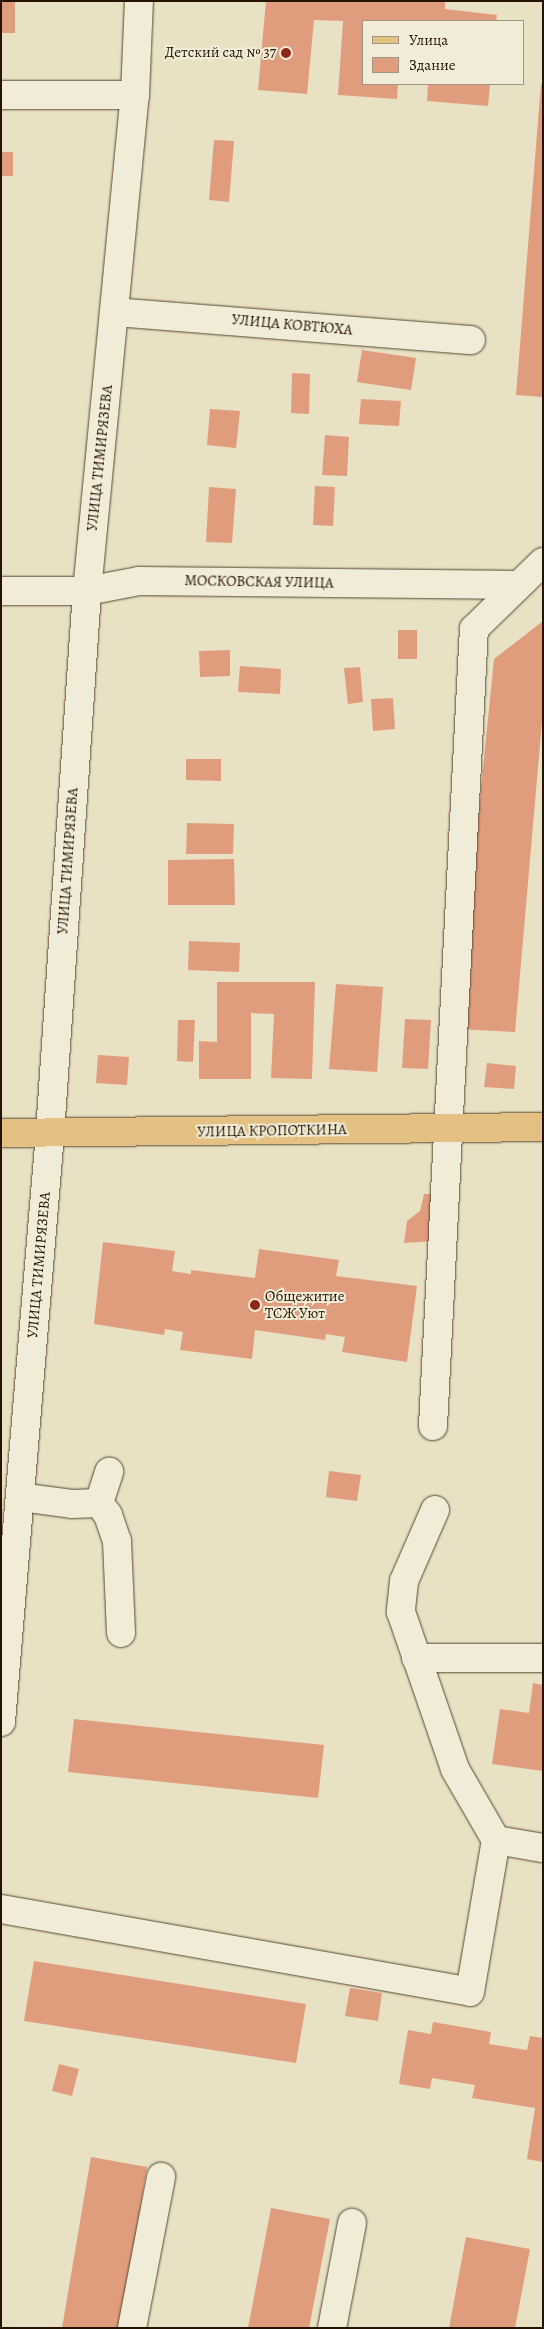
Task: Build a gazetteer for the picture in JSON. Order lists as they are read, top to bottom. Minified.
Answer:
{"streets":{"main road":["УЛИЦА КРОПОТКИНА"],"street":["УЛИЦА КОВТЮХА","УЛИЦА ТИМИРЯЗЕВА","МОСКОВСКАЯ УЛИЦА"]},"crossings":[["УЛИЦА КОВТЮХА","УЛИЦА ТИМИРЯЗЕВА"],["УЛИЦА ТИМИРЯЗЕВА","МОСКОВСКАЯ УЛИЦА"],["УЛИЦА ТИМИРЯЗЕВА","УЛИЦА КРОПОТКИНА"]],"places":["Детский сад № 37","Общежитие ТСЖ Уют"],"legend":["Улица","Здание"]}
